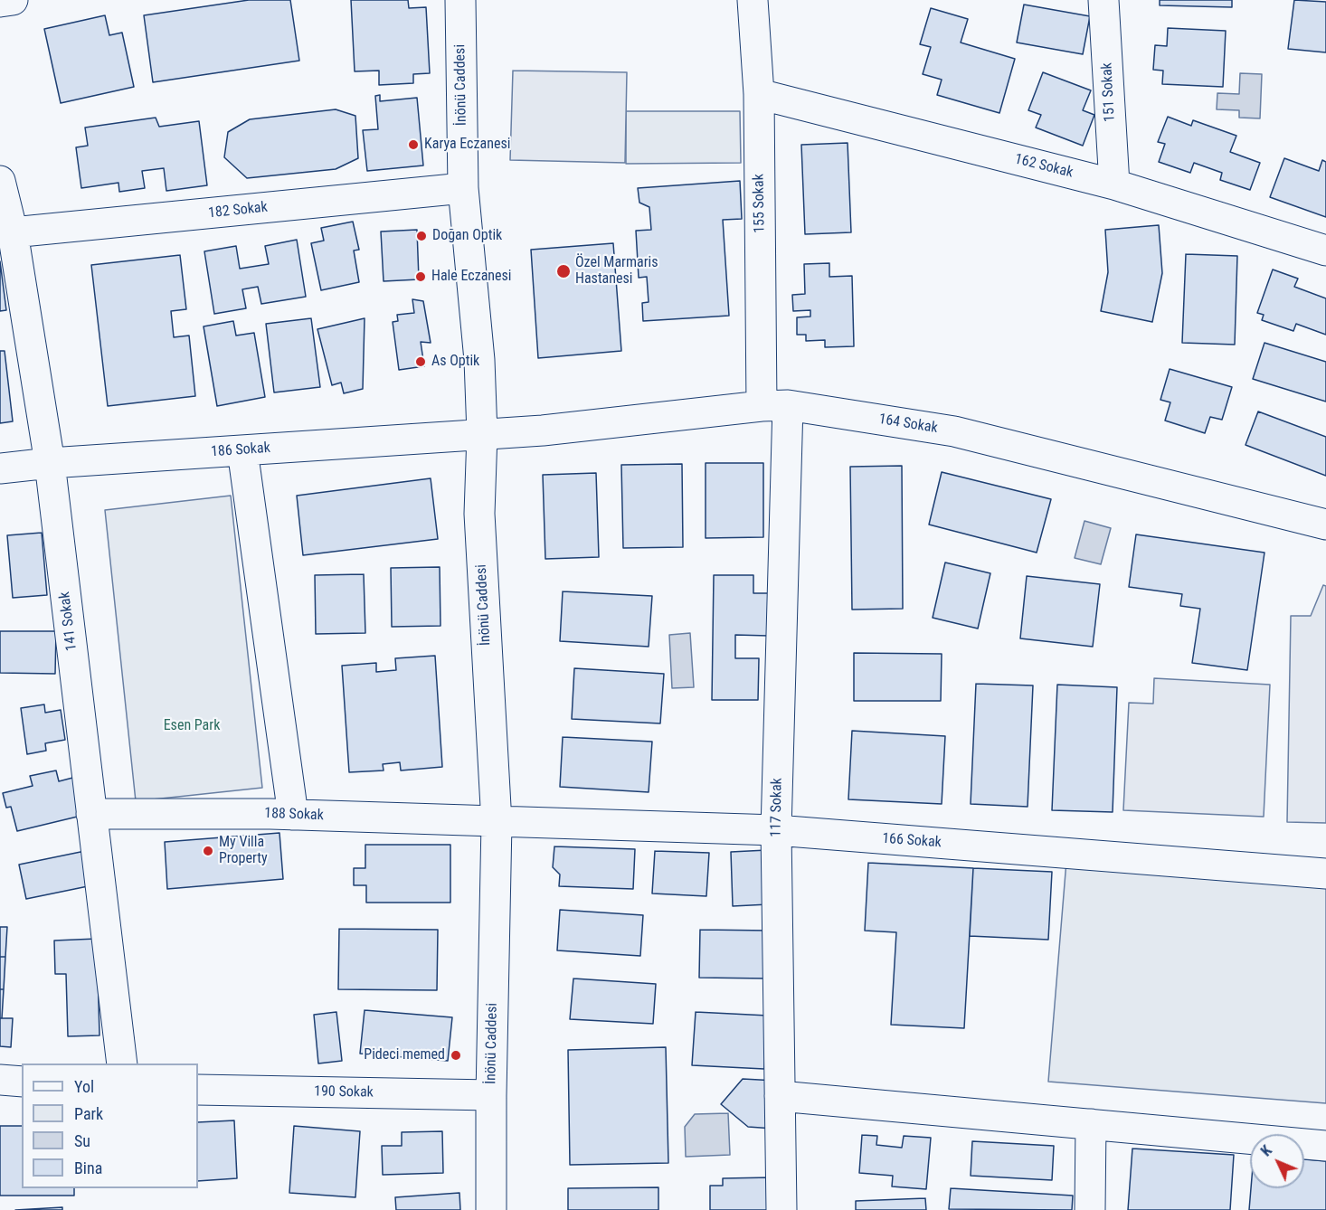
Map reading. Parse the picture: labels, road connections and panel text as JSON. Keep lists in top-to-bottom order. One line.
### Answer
{"streets":{"street":["İnönü Caddesi","151 Sokak","162 Sokak","155 Sokak","182 Sokak","164 Sokak","186 Sokak","141 Sokak","117 Sokak","188 Sokak","166 Sokak","190 Sokak"]},"crossings":[["İnönü Caddesi","182 Sokak"],["İnönü Caddesi","164 Sokak"],["İnönü Caddesi","186 Sokak"],["İnönü Caddesi","188 Sokak"],["İnönü Caddesi","166 Sokak"],["İnönü Caddesi","190 Sokak"],["151 Sokak","162 Sokak"],["162 Sokak","155 Sokak"],["155 Sokak","164 Sokak"],["155 Sokak","117 Sokak"],["182 Sokak","141 Sokak"],["164 Sokak","186 Sokak"],["164 Sokak","117 Sokak"],["186 Sokak","141 Sokak"],["141 Sokak","188 Sokak"],["117 Sokak","166 Sokak"],["188 Sokak","166 Sokak"]],"parks":["Esen Park"],"places":["Karya Eczanesi","Doğan Optik","Özel Marmaris Hastanesi","Hale Eczanesi","As Optik","My Villa Property","Pideci memed"],"legend":["Yol","Park","Su","Bina"],"north":"top left"}
